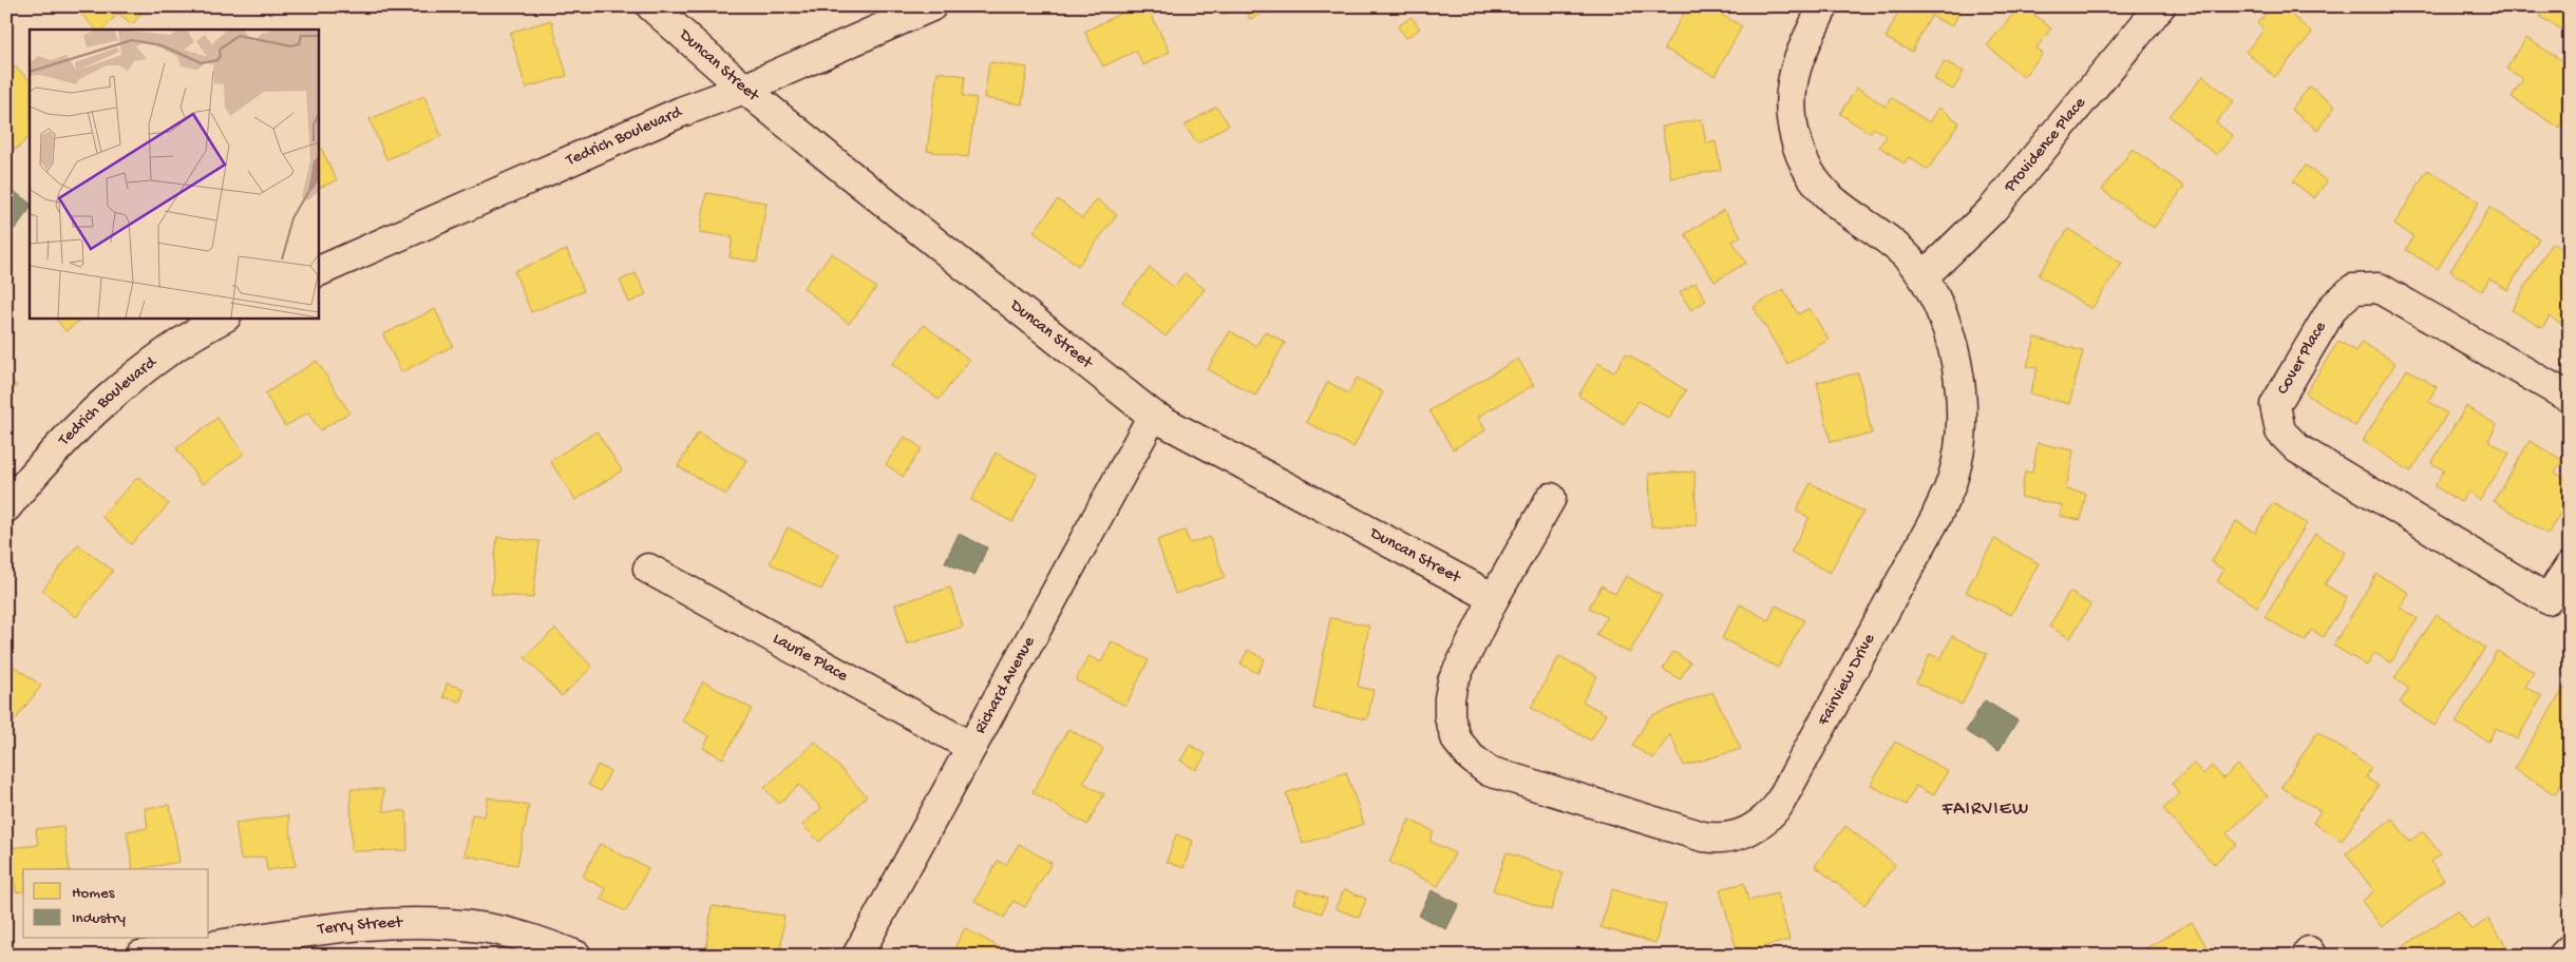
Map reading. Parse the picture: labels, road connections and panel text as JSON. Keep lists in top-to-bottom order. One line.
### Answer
{"streets":{"street":["Duncan Street","Tedrich Boulevard","Providence Place","Cover Place","Laurie Place","Fairview Drive","Richard Avenue","Terry Street"]},"crossings":[["Duncan Street","Tedrich Boulevard"],["Duncan Street","Fairview Drive"],["Duncan Street","Richard Avenue"],["Providence Place","Fairview Drive"],["Laurie Place","Richard Avenue"]],"districts":["FAIRVIEW"],"legend":["Homes","Industry"]}
